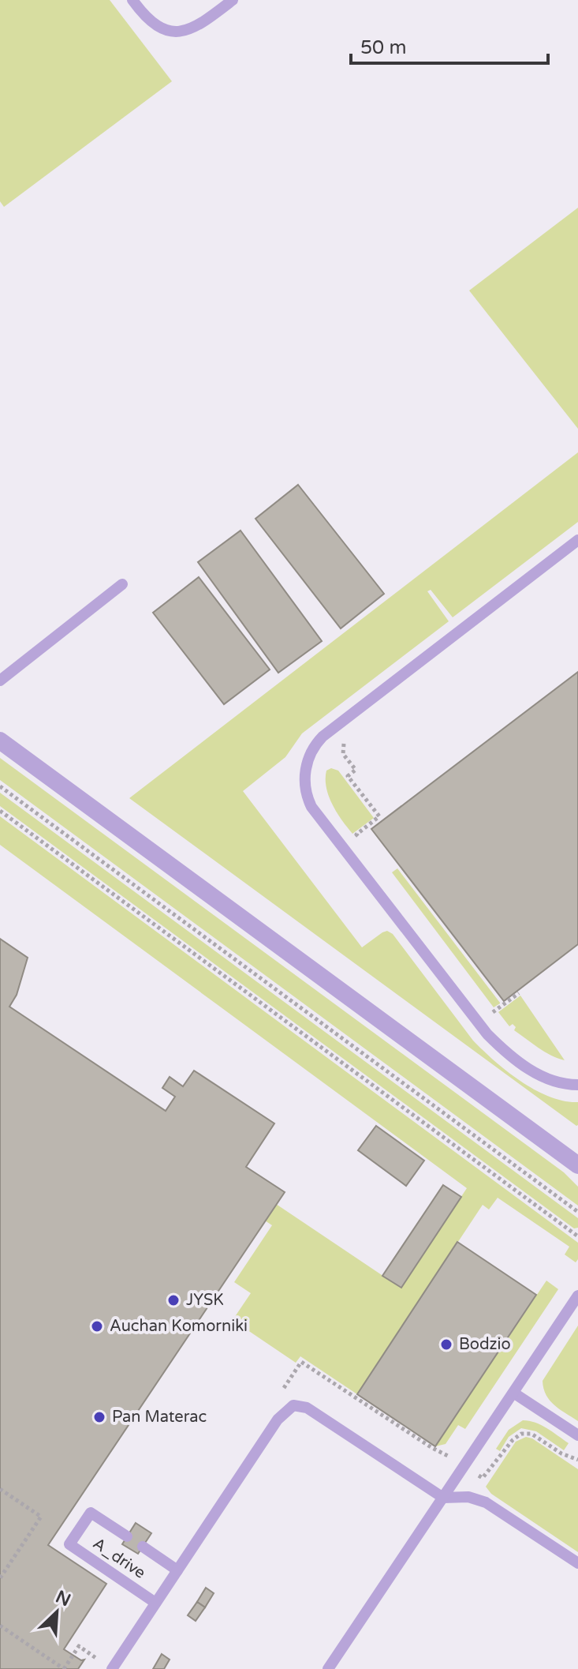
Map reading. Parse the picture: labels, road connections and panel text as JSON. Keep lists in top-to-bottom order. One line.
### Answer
{"streets":{"lane":["A_drive"]},"places":["JYSK","Auchan Komorniki","Bodzio","Pan Materac"],"scale_bar":"50 m","north":"top right"}
